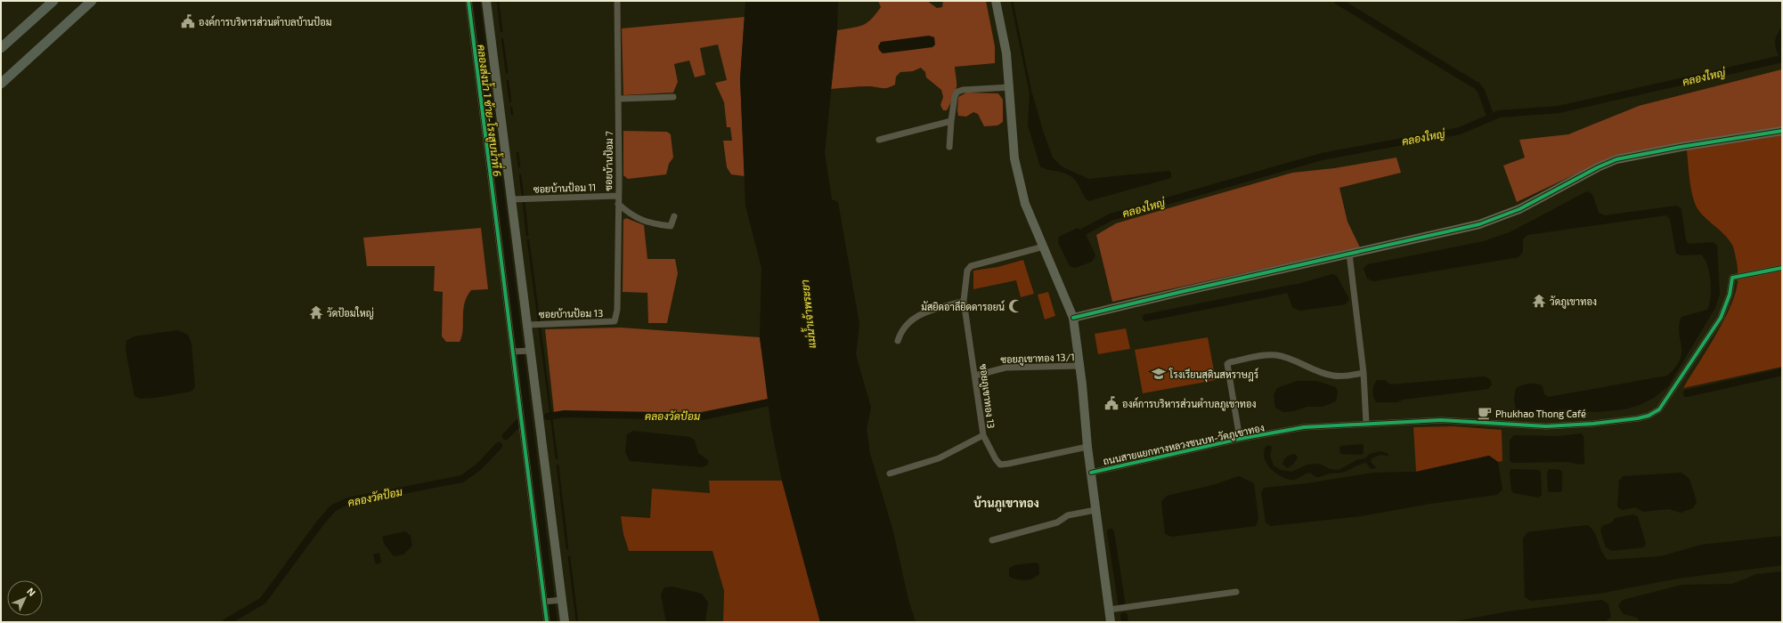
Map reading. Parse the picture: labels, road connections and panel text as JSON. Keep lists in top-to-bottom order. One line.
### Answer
{"streets":{"street":["ซอยบ้านป้อม 7","ซอยบ้านป้อม 11","ซอยบ้านป้อม 13","ซอยภูเขาทอง 13/1","ซอยภูเขาทอง 13","ถนนสายแยกทางหลวงชนบท-วัดภูเขาทอง"]},"crossings":[["ซอยบ้านป้อม 7","ซอยบ้านป้อม 11"],["ซอยบ้านป้อม 7","ซอยบ้านป้อม 13"],["ซอยภูเขาทอง 13/1","ซอยภูเขาทอง 13"]],"districts":["บ้านภูเขาทอง"],"water":["คลองใหญ่","คลองส่งน้ำ 1 ซ้าย-โรงสูบน้ำที่ 6","แม่น้ำเจ้าพระยา","คลองวัดป้อม"],"places":{"public building":["องค์การบริหารส่วนตำบลบ้านป้อม","องค์การบริหารส่วนตำบลภูเขาทอง"],"temple":["วัดภูเขาทอง","วัดป้อมใหญ่"],"mosque":["มัสยิดอาลียิดดารอยน์"],"school or university":["โรงเรียนสุดินสหราษฎร์"],"cafe":["Phukhao Thong Café"]},"north":"top right"}
